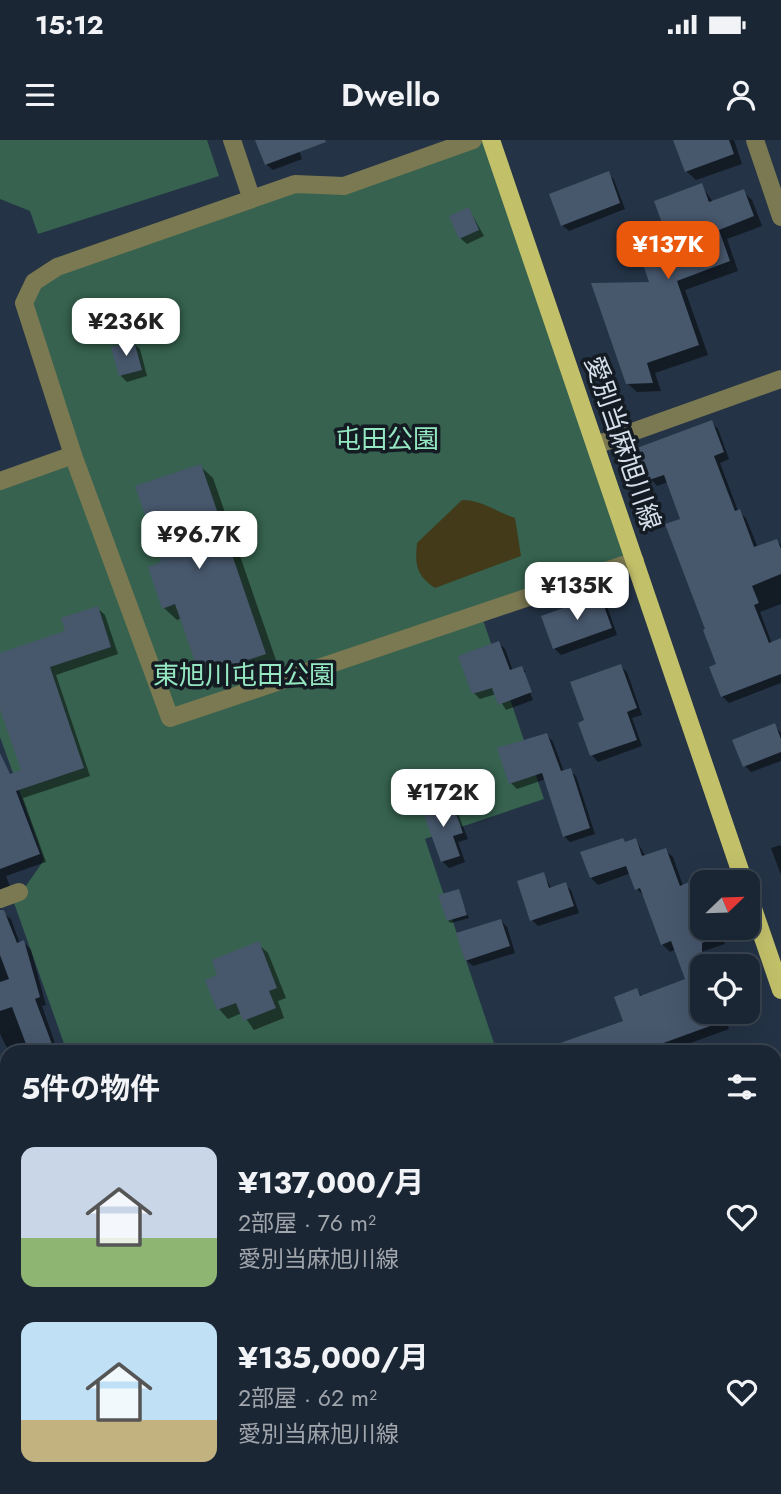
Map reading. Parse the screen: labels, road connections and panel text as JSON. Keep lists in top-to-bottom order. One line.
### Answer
{"streets":{"main road":["愛別当麻旭川線"]},"parks":["屯田公園","東旭川屯田公園"],"north":"top right","page":{"status":"15:12","header":"Dwello","price":["¥137K","¥236K","¥96.7K","¥135K","¥172K"],"heading":"5件の物件","list":[{"name":"¥137,000/月","note":"2部屋 · 76 m² · 愛別当麻旭川線"},{"name":"¥135,000/月","note":"2部屋 · 62 m² · 愛別当麻旭川線"}]}}
